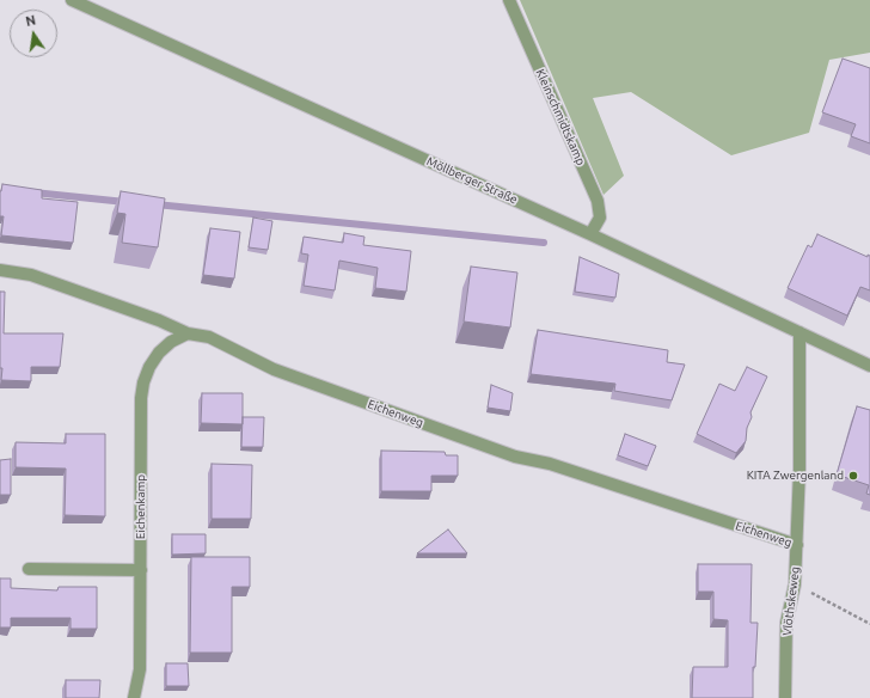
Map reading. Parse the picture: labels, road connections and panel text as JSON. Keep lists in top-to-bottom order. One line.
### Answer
{"streets":{"street":["Kleinschmidtskamp","Möllberger Straße","Eichenweg","Eichenkamp","Vlöthskeweg"]},"crossings":[["Kleinschmidtskamp","Möllberger Straße"],["Möllberger Straße","Vlöthskeweg"],["Eichenweg","Eichenkamp"],["Eichenweg","Vlöthskeweg"]],"places":["KITA Zwergenland"],"north":"top"}
